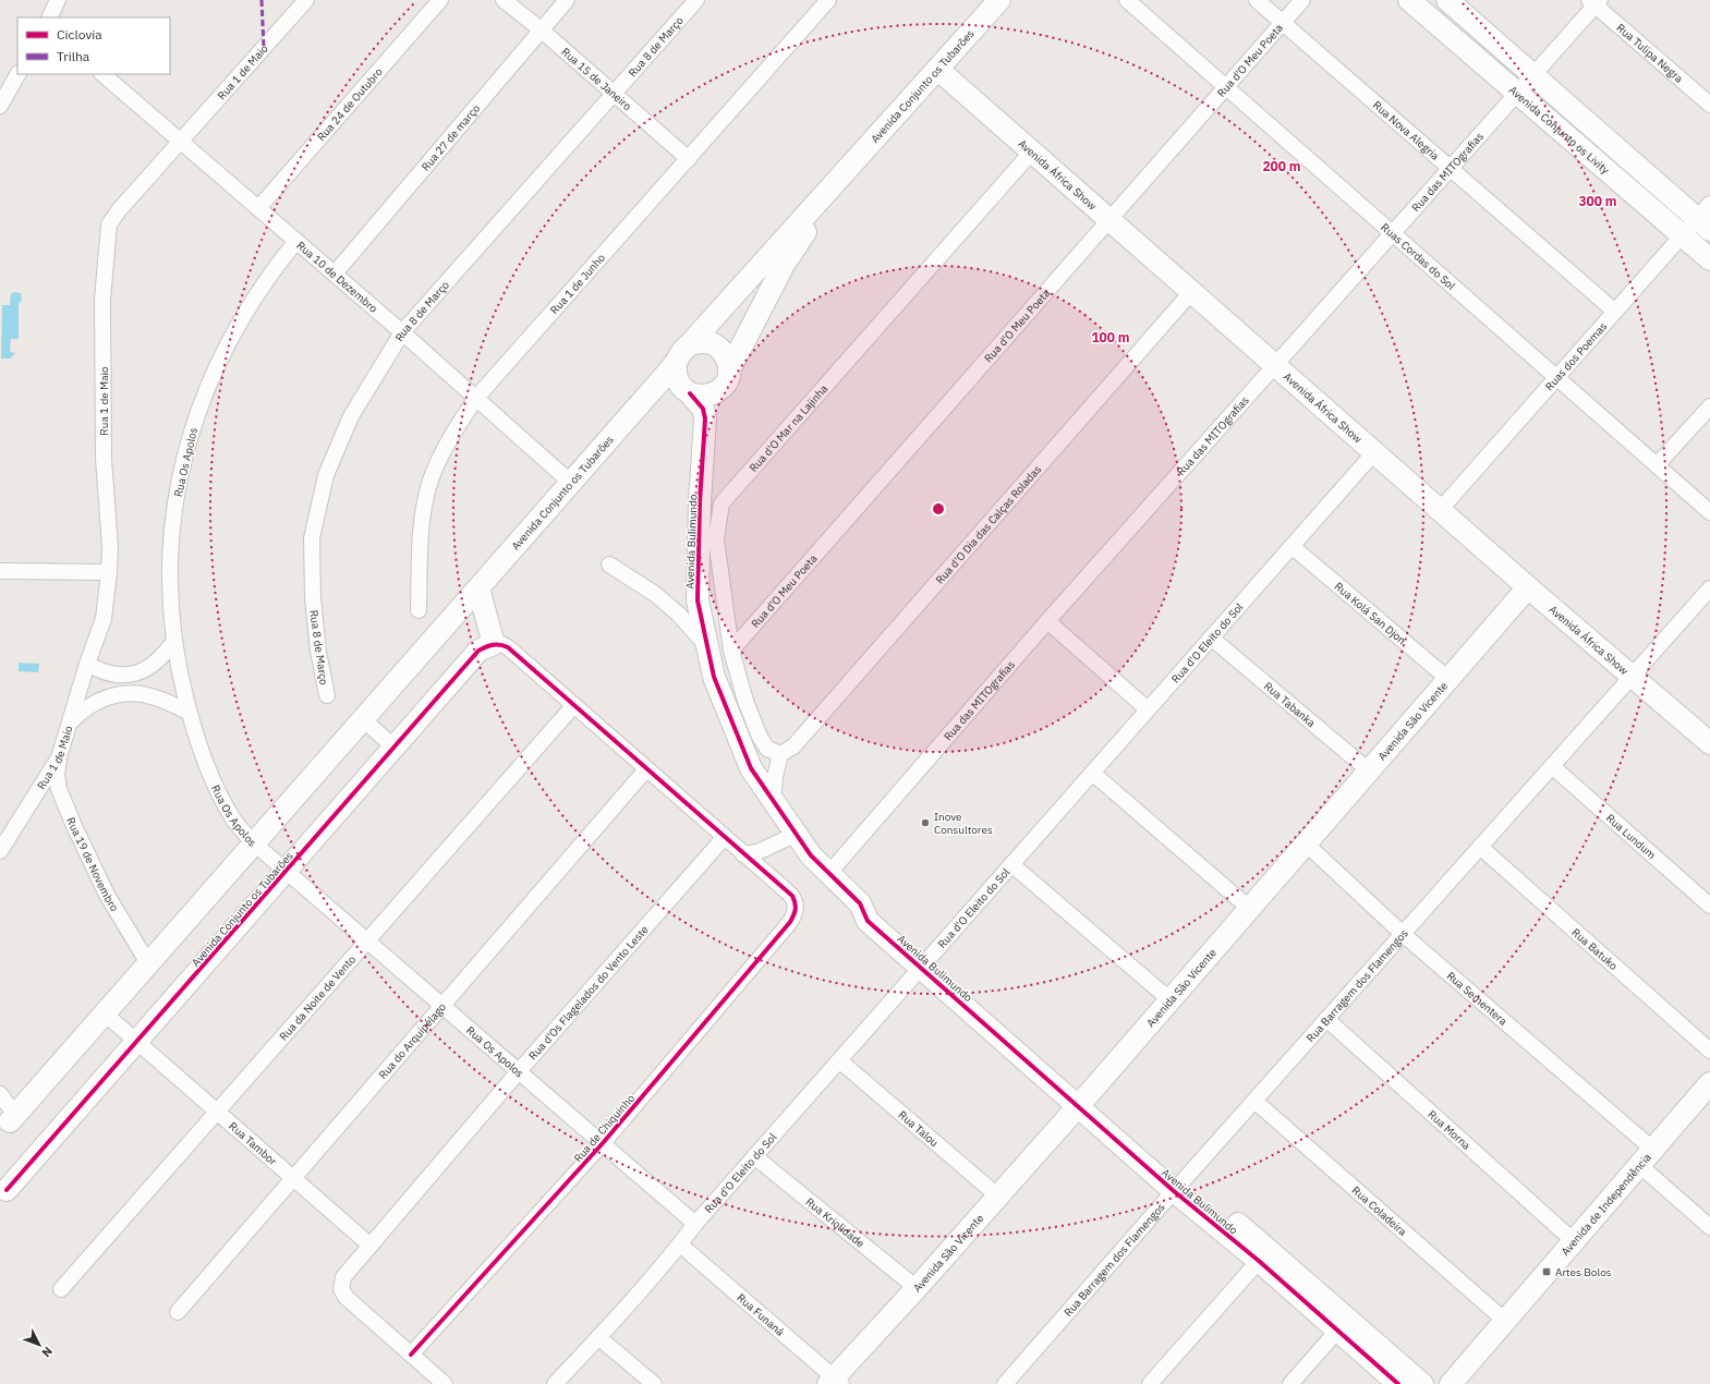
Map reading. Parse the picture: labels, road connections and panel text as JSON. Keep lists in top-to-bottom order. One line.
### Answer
{"streets":{"street":["Rua 8 de Março","Rua Tulipa Negra","Rua d'O Meu Poeta","Rua 1 de Maio","Rua 15 de Janeiro","Avenida Conjunto os Tubarões","Rua 24 de Outubro","Rua Nova Alegria","Avenida Conjunto os Livity","Rua 27 de março","Rua das MITOgrafias","Avenida África Show","Ruas Cordas do Sol","Rua 10 de Dezembro","Rua 1 de Junho","Ruas dos Poemas","Rua d'O Mar na Lajinha","Rua Os Apolos","Rua d'O Dia das Calças Roladas","Avenida Bulimundo","Rua Kolá San Djon","Rua d'O Eleito do Sol","Rua Tabanka","Avenida São Vicente","Rua Lundum","Rua 19 de Novembro","Rua Batuko","Rua Barragem dos Flamengos","Rua d'Os Flagelados do Vento Leste","Rua da Noite de Vento","Rua Sementera","Rua do Arquipélago","Rua de Chiquinho","Rua Talou","Rua Morna","Rua Tambor","Avenida de Independência","Rua Coladeira","Rua Kriolidade","Rua Funaná"]},"crossings":[["Rua 8 de Março","Rua 15 de Janeiro"],["Rua 8 de Março","Rua 10 de Dezembro"],["Rua Tulipa Negra","Rua das MITOgrafias"],["Rua d'O Meu Poeta","Rua Nova Alegria"],["Rua d'O Meu Poeta","Avenida África Show"],["Rua d'O Meu Poeta","Ruas Cordas do Sol"],["Rua d'O Meu Poeta","Rua d'O Mar na Lajinha"],["Rua 1 de Maio","Rua 10 de Dezembro"],["Rua 1 de Maio","Rua 19 de Novembro"],["Rua 15 de Janeiro","Rua 27 de março"],["Rua 15 de Janeiro","Rua 1 de Junho"],["Avenida Conjunto os Tubarões","Avenida África Show"],["Avenida Conjunto os Tubarões","Rua 10 de Dezembro"],["Avenida Conjunto os Tubarões","Rua Os Apolos"],["Avenida Conjunto os Tubarões","Rua 19 de Novembro"],["Avenida Conjunto os Tubarões","Rua Tambor"],["Rua 24 de Outubro","Rua 10 de Dezembro"],["Rua Nova Alegria","Rua das MITOgrafias"],["Rua Nova Alegria","Ruas dos Poemas"],["Avenida Conjunto os Livity","Rua das MITOgrafias"],["Avenida Conjunto os Livity","Ruas dos Poemas"],["Rua 27 de março","Rua 10 de Dezembro"],["Rua das MITOgrafias","Avenida África Show"],["Rua das MITOgrafias","Ruas Cordas do Sol"],["Rua das MITOgrafias","Avenida Bulimundo"],["Avenida África Show","Ruas dos Poemas"],["Avenida África Show","Rua d'O Mar na Lajinha"],["Avenida África Show","Rua d'O Dia das Calças Roladas"],["Avenida África Show","Rua d'O Eleito do Sol"],["Avenida África Show","Avenida São Vicente"],["Avenida África Show","Rua Barragem dos Flamengos"],["Ruas Cordas do Sol","Ruas dos Poemas"],["Rua 10 de Dezembro","Rua 1 de Junho"],["Rua 10 de Dezembro","Rua Os Apolos"],["Rua d'O Mar na Lajinha","Rua d'O Dia das Calças Roladas"],["Rua Os Apolos","Rua d'O Eleito do Sol"],["Rua Os Apolos","Rua d'Os Flagelados do Vento Leste"],["Rua Os Apolos","Rua da Noite de Vento"],["Rua Os Apolos","Rua do Arquipélago"],["Rua Os Apolos","Rua de Chiquinho"],["Avenida Bulimundo","Rua d'O Eleito do Sol"],["Avenida Bulimundo","Avenida São Vicente"],["Avenida Bulimundo","Rua Barragem dos Flamengos"],["Rua Kolá San Djon","Rua d'O Eleito do Sol"],["Rua Kolá San Djon","Avenida São Vicente"],["Rua d'O Eleito do Sol","Rua Tabanka"],["Rua d'O Eleito do Sol","Rua Talou"],["Rua d'O Eleito do Sol","Rua Kriolidade"],["Rua d'O Eleito do Sol","Rua Funaná"],["Rua Tabanka","Avenida São Vicente"],["Avenida São Vicente","Rua Sementera"],["Avenida São Vicente","Rua Talou"],["Avenida São Vicente","Rua Kriolidade"],["Avenida São Vicente","Rua Funaná"],["Rua Lundum","Rua Barragem dos Flamengos"],["Rua Batuko","Rua Barragem dos Flamengos"],["Rua Barragem dos Flamengos","Rua Sementera"],["Rua Barragem dos Flamengos","Rua Morna"],["Rua Barragem dos Flamengos","Rua Coladeira"],["Rua d'Os Flagelados do Vento Leste","Rua de Chiquinho"],["Rua d'Os Flagelados do Vento Leste","Rua Tambor"],["Rua da Noite de Vento","Rua Tambor"],["Rua Sementera","Avenida de Independência"],["Rua do Arquipélago","Rua Tambor"],["Rua Morna","Avenida de Independência"],["Avenida de Independência","Rua Coladeira"]],"places":{"other":["Inove Consultores"],"transit":["Artes Bolos"]},"legend":["Ciclovia","Trilha"],"north":"bottom right","rings":["200 m","300 m","100 m"]}
